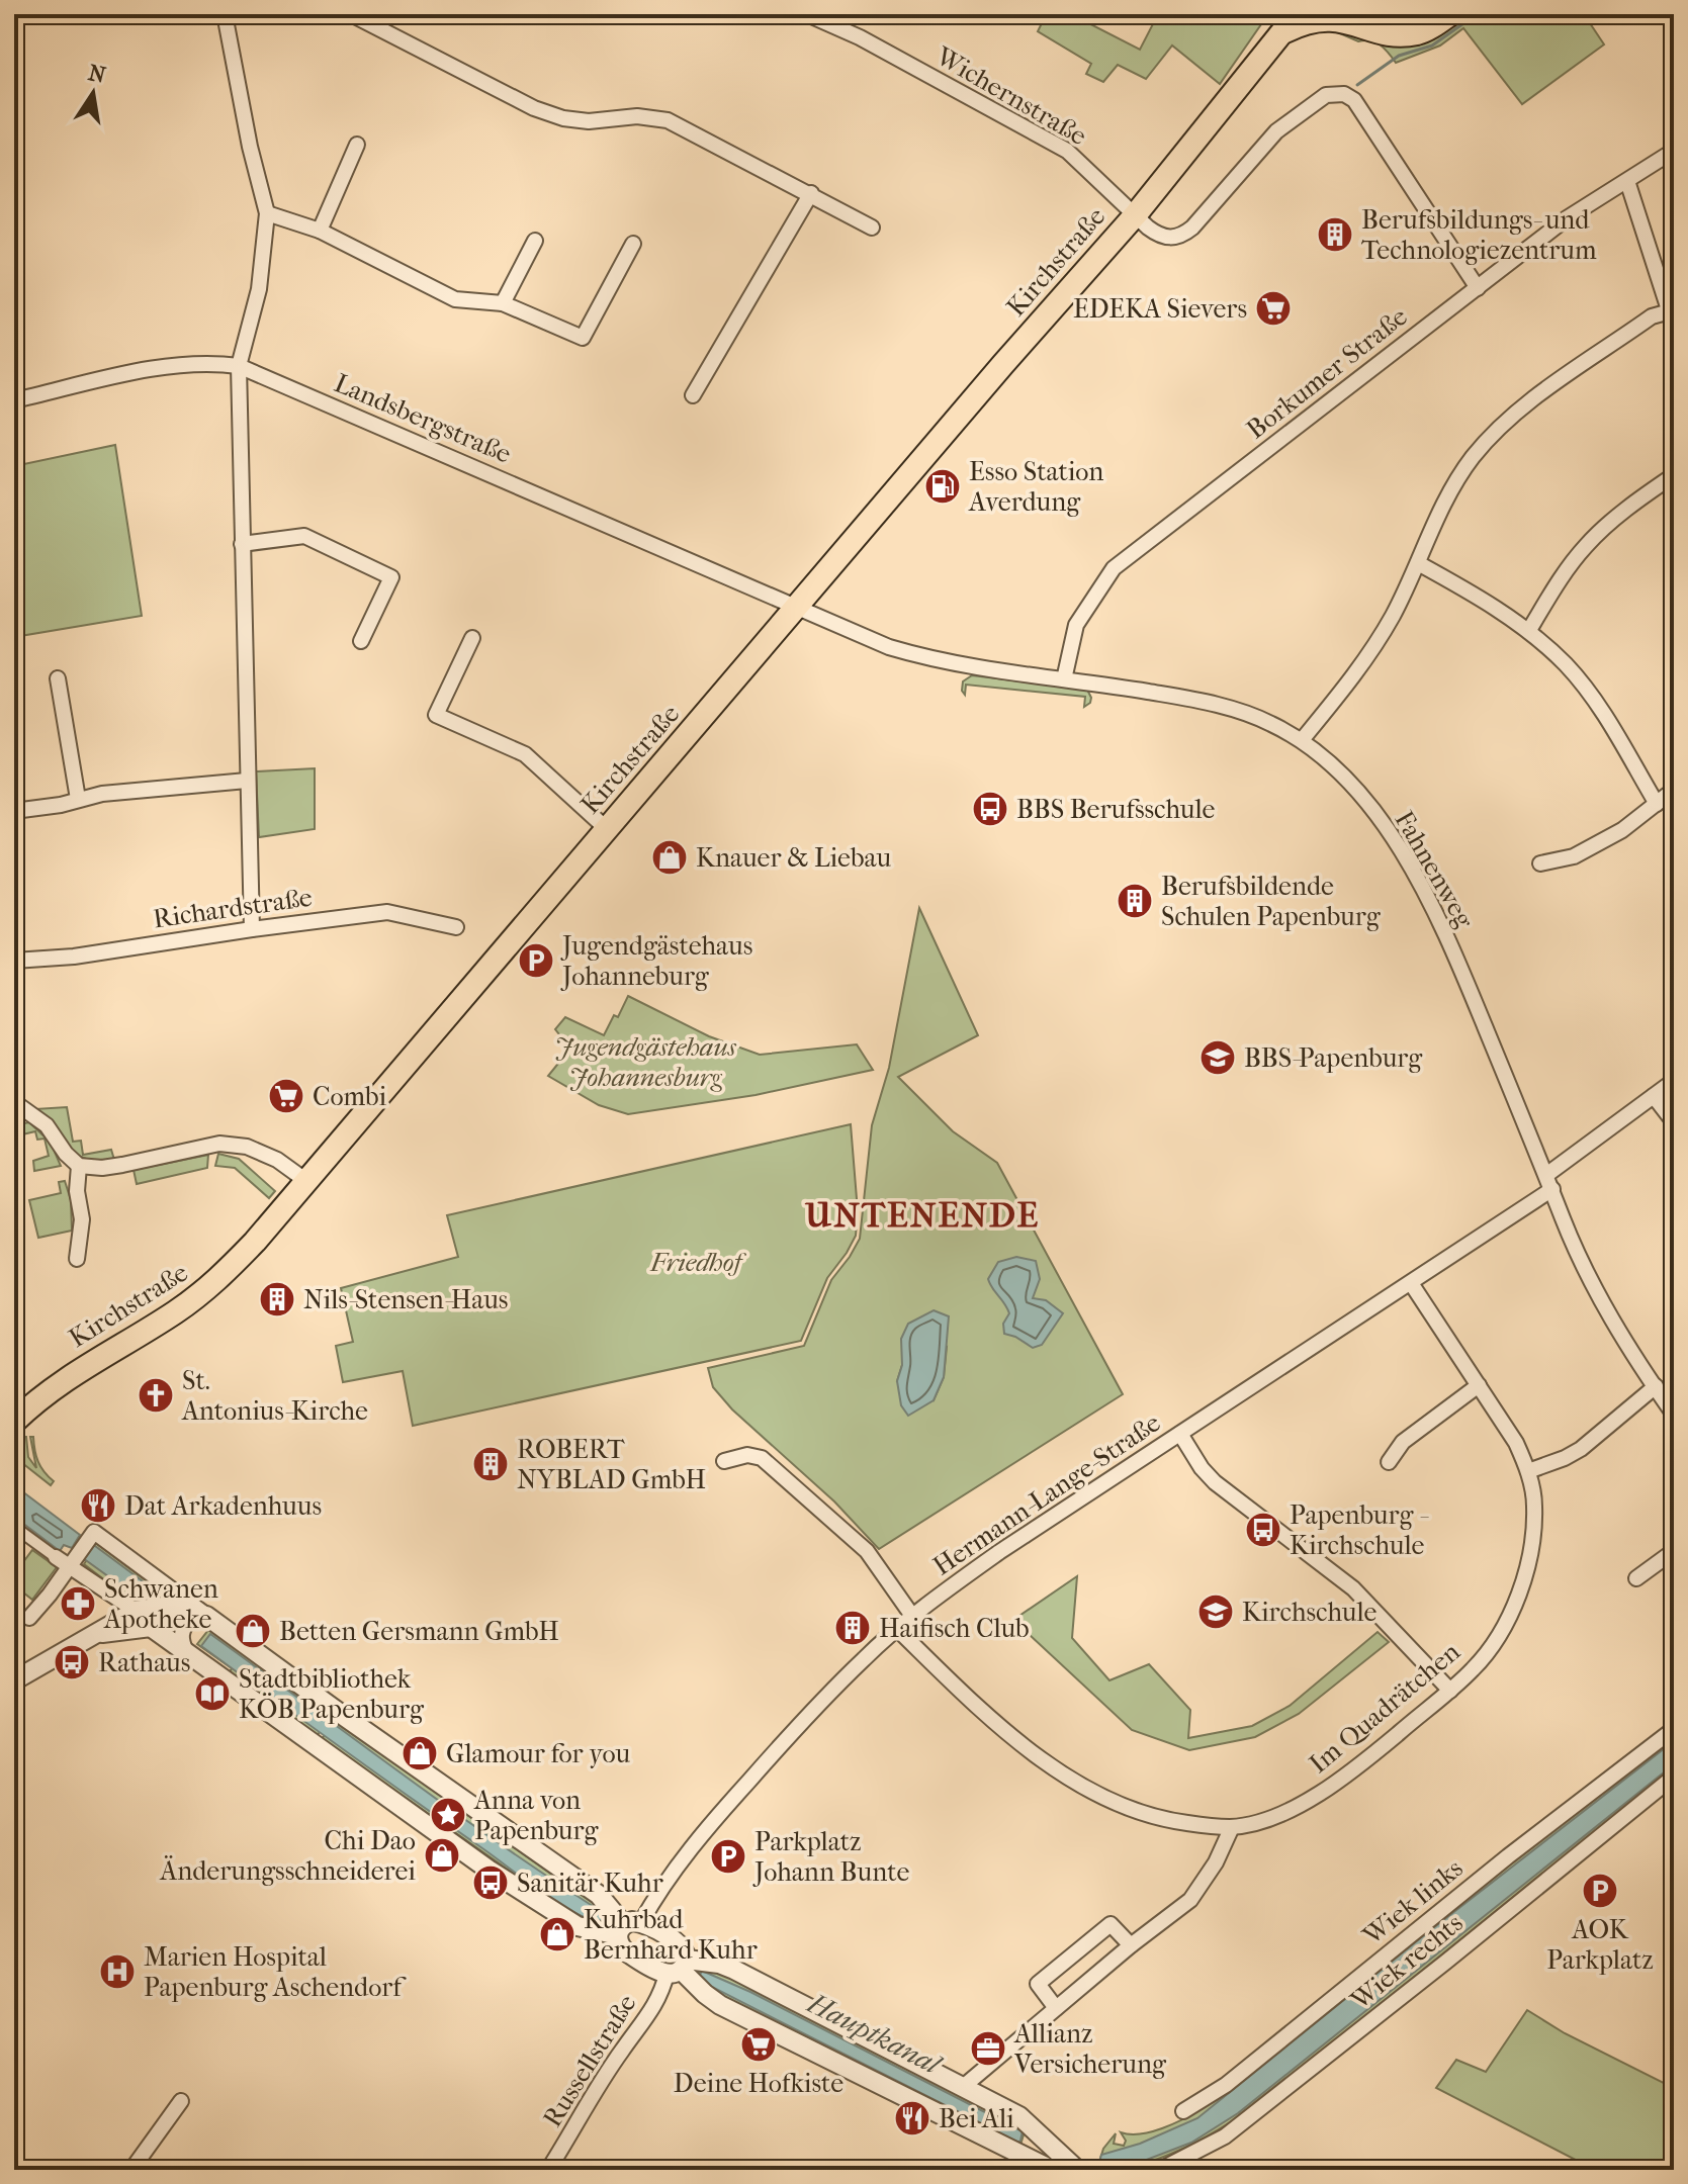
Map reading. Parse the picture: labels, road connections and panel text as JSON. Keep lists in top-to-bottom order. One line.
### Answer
{"streets":{"main road":["Kirchstraße"],"street":["Wichernstraße","Borkumer Straße","Landsbergstraße","Fahnenweg","Richardstraße","Hermann-Lange-Straße","Im Quadrätchen","Wiek links","Wiek rechts","Russellstraße"]},"crossings":[["Wichernstraße","Kirchstraße"],["Wichernstraße","Borkumer Straße"],["Kirchstraße","Landsbergstraße"],["Kirchstraße","Fahnenweg"],["Borkumer Straße","Fahnenweg"],["Landsbergstraße","Fahnenweg"],["Fahnenweg","Hermann-Lange-Straße"],["Hermann-Lange-Straße","Im Quadrätchen"]],"districts":["UNTENENDE"],"water":["Hauptkanal"],"parks":["Jugendgästehaus Johannesburg","Friedhof"],"places":{"building":["Berufsbildungs- und Technologiezentrum","Berufsbildende Schulen Papenburg","Nils-Stensen-Haus","ROBERT NYBLAD GmbH","Haifisch Club"],"supermarket":["EDEKA Sievers","Combi","Deine Hofkiste"],"fuel station":["Esso Station Averdung"],"bus stop":["BBS Berufsschule","Papenburg - Kirchschule","Rathaus","Sanitär Kuhr"],"shop":["Knauer & Liebau","Betten Gersmann GmbH","Glamour for you","Chi Dao Änderungsschneiderei","Kuhrbad Bernhard Kuhr"],"parking":["Jugendgästehaus Johanneburg","Parkplatz Johann Bunte","AOK Parkplatz"],"school or university":["BBS-Papenburg","Kirchschule"],"church":["St. Antonius-Kirche"],"restaurant":["Dat Arkadenhuus","Bei Ali"],"pharmacy":["Schwanen Apotheke"],"library":["Stadtbibliothek KÖB Papenburg"],"place":["Anna von Papenburg"],"hospital":["Marien Hospital Papenburg Aschendorf"],"office":["Allianz Versicherung"]},"north":"top"}
